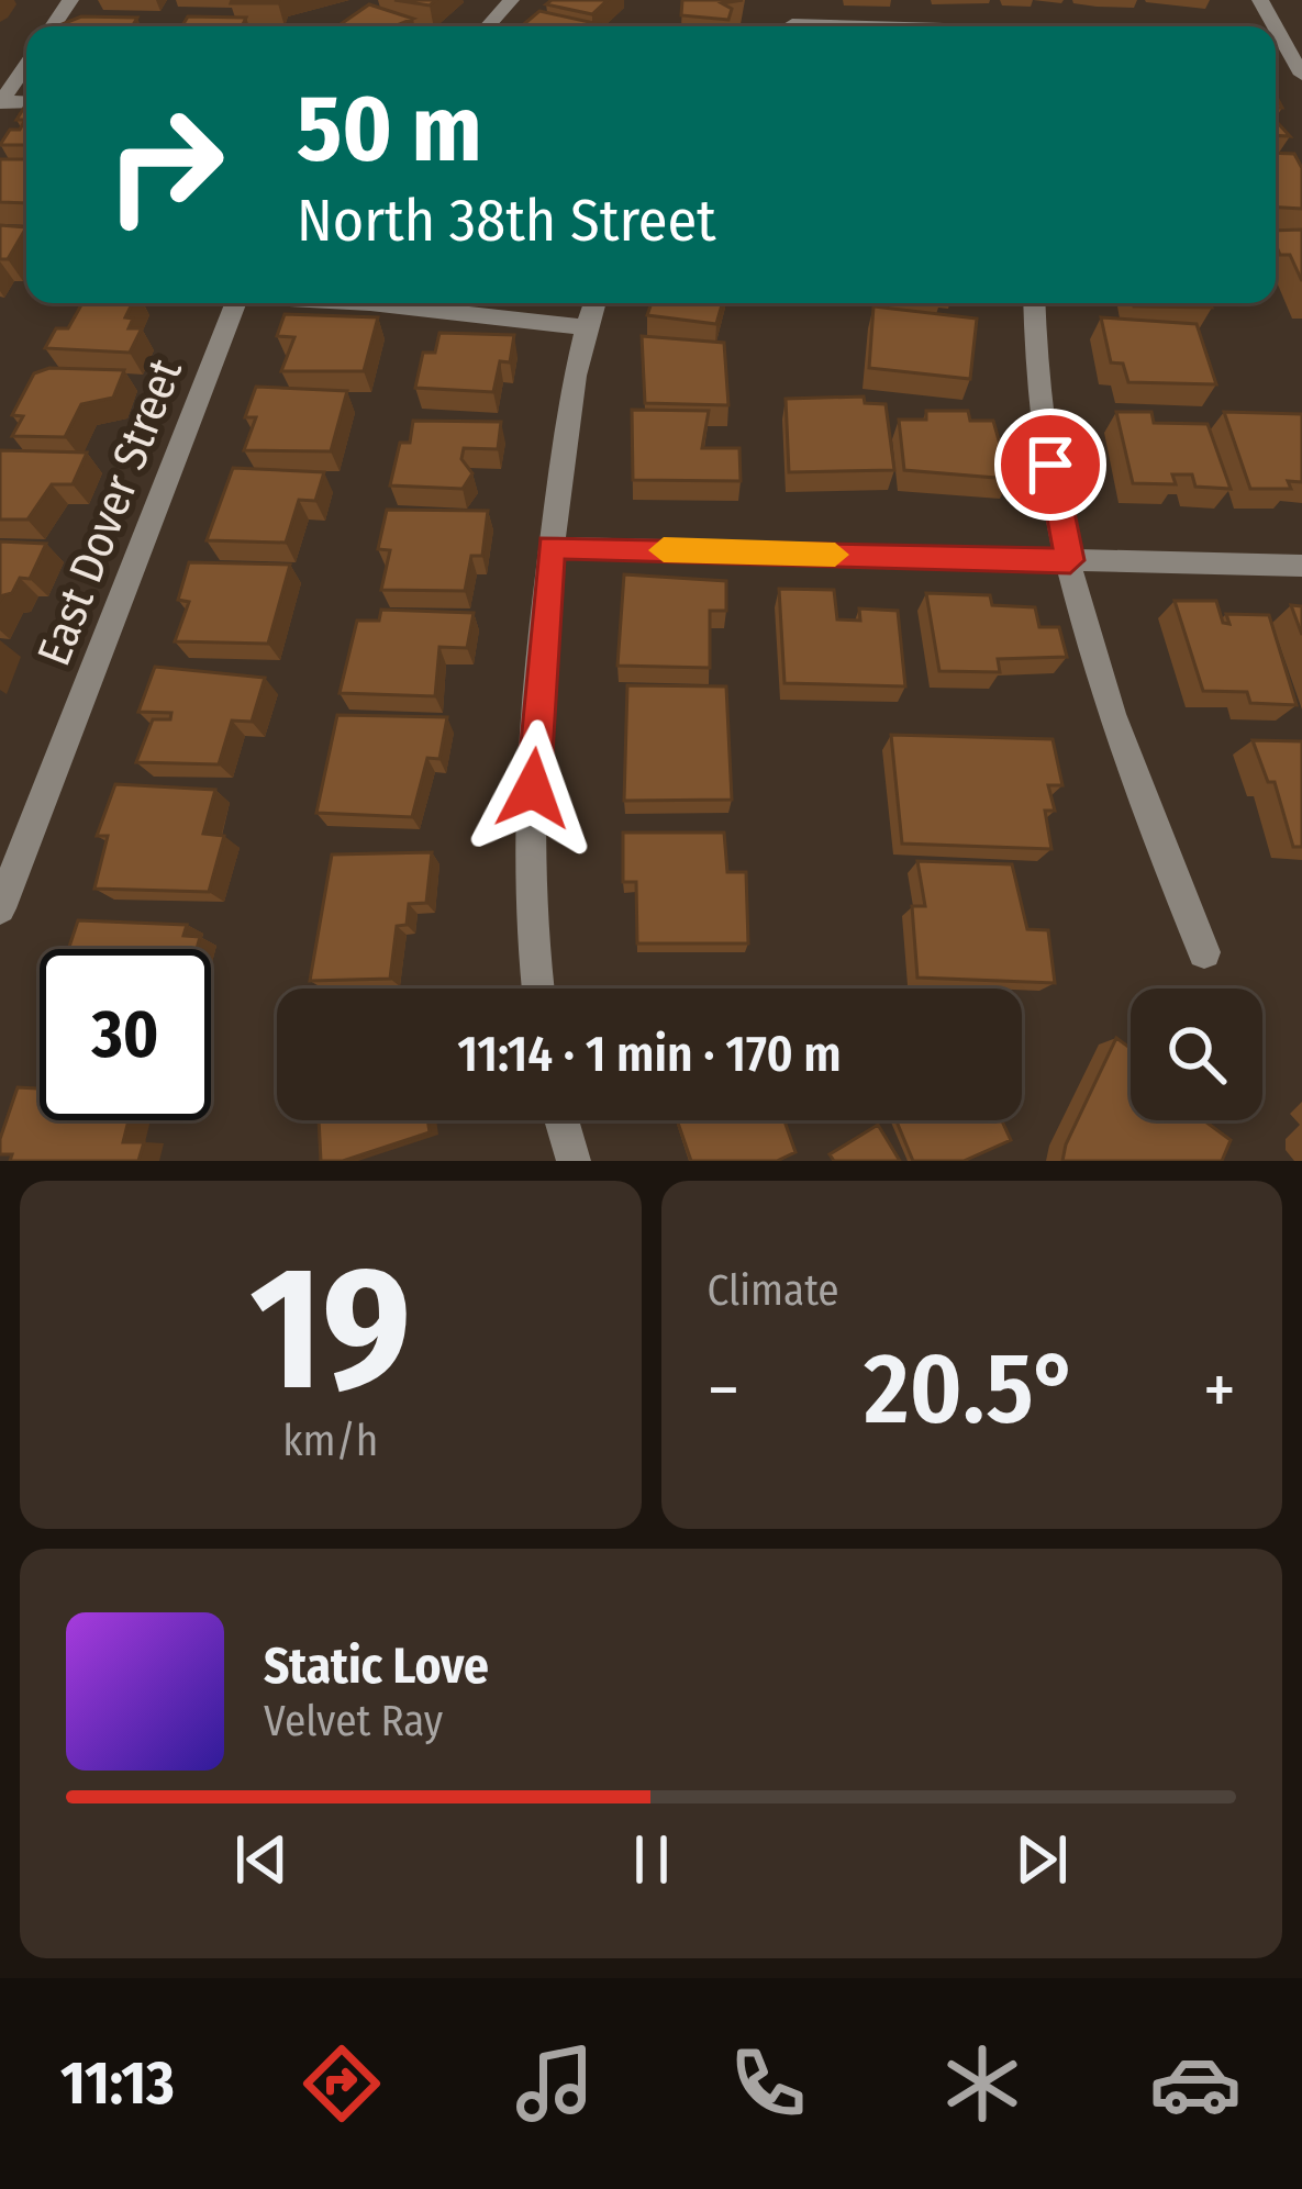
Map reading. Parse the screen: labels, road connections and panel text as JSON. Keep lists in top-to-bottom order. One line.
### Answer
{"streets":{"street":["East Dover Street"]},"page":{"turn":["50 m","North 38th Street"],"limit":"30","trip":"11:14 · 1 min · 170 m","tile":[["19","km/h"],"Climate"],"heat":["−","20.5°","+"],"song":["Static Love","Velvet Ray"],"tabs":"11:13"}}
